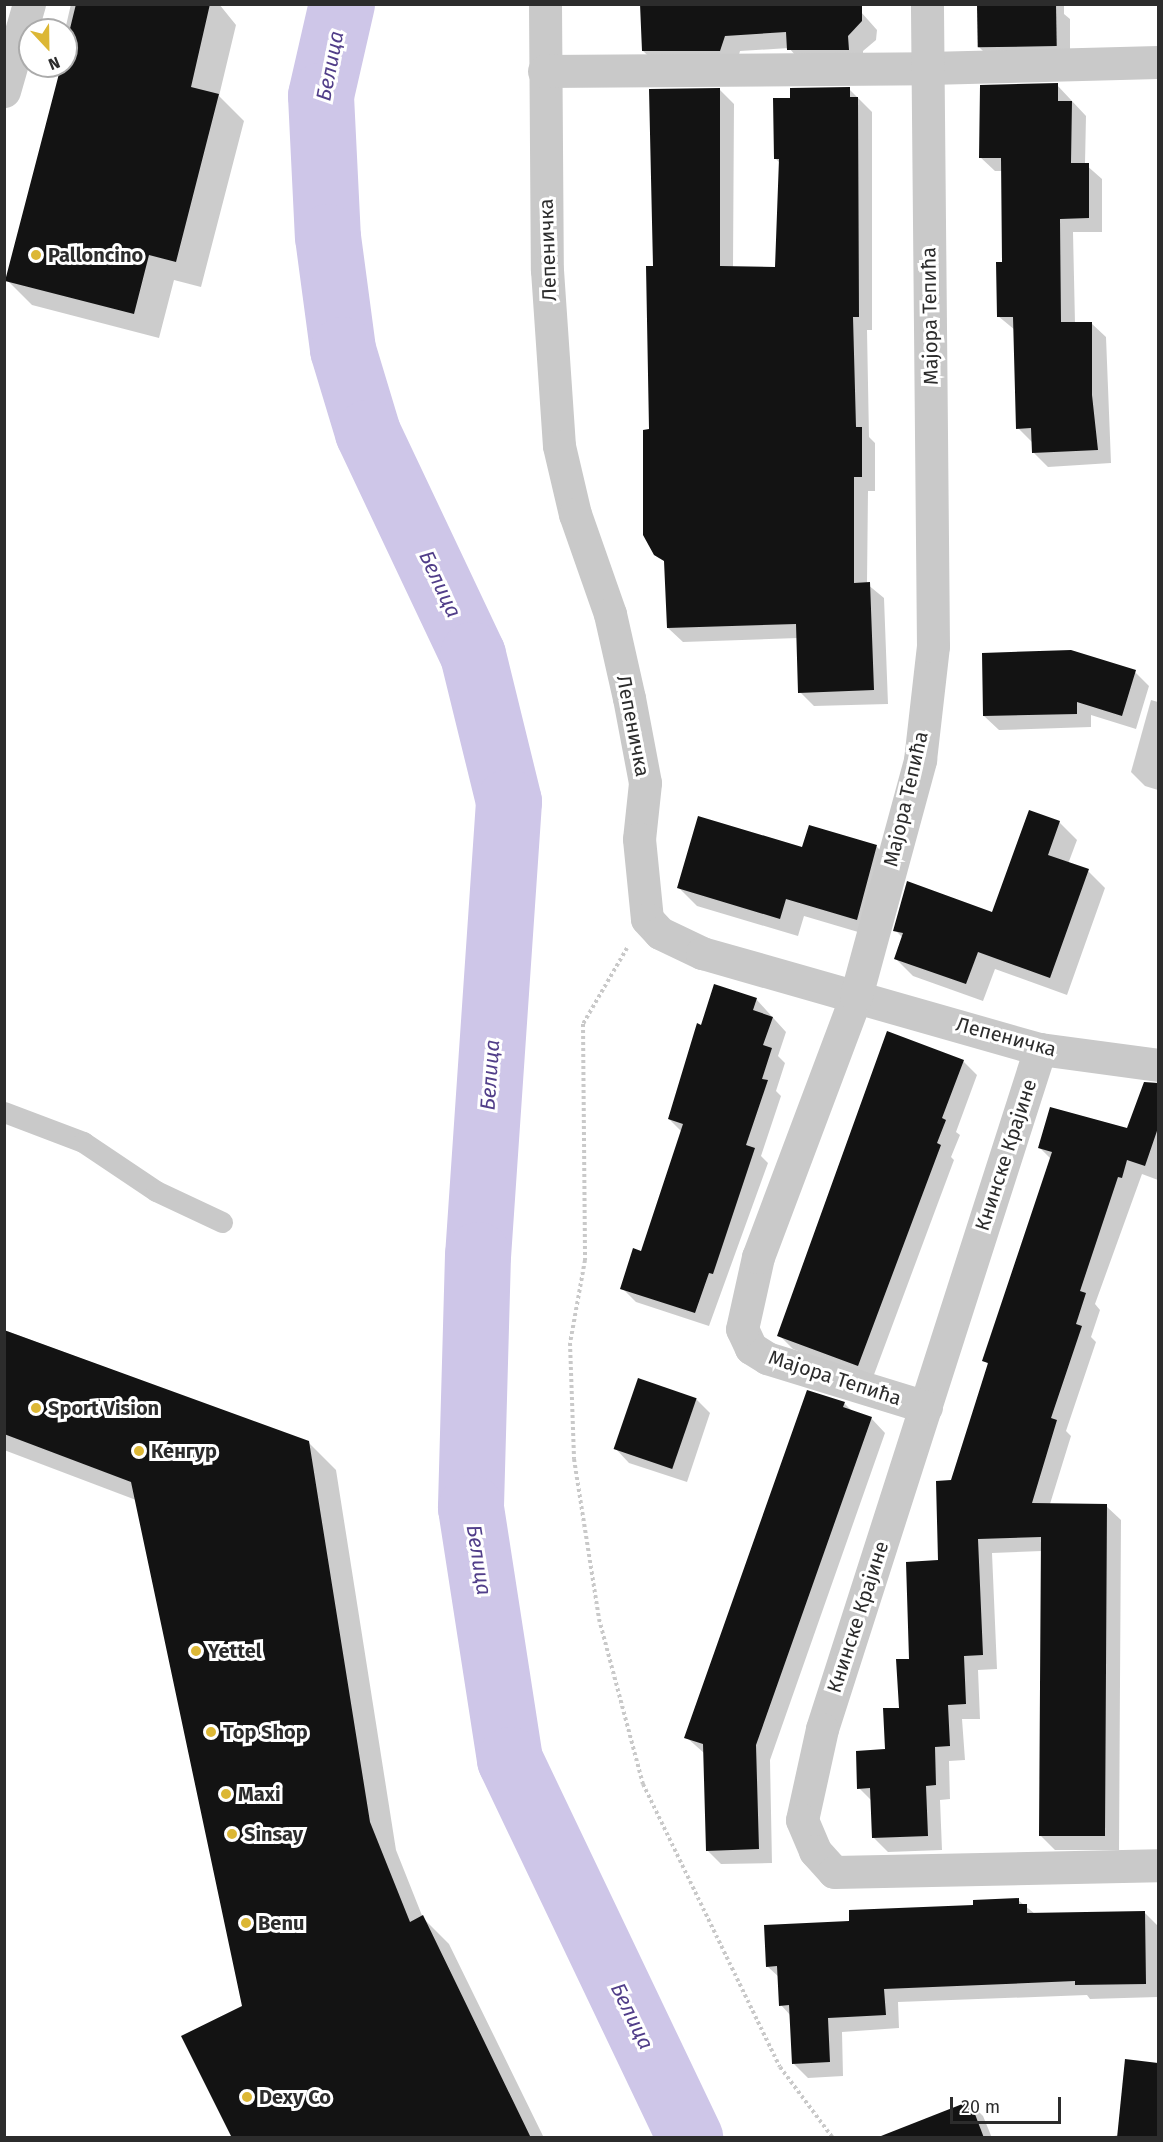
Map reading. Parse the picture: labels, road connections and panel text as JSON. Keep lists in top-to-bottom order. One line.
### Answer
{"streets":{"street":["Лепеничка","Мајора Тепића","Книнске Крајине"]},"crossings":[["Лепеничка","Мајора Тепића"],["Лепеничка","Книнске Крајине"],["Мајора Тепића","Книнске Крајине"]],"water":["Белица"],"places":["Palloncino","Sport Vision","Кенгур","Yettel","Top Shop","Maxi","Sinsay","Benu","Dexy Co"],"scale_bar":"20 m","north":"bottom"}
